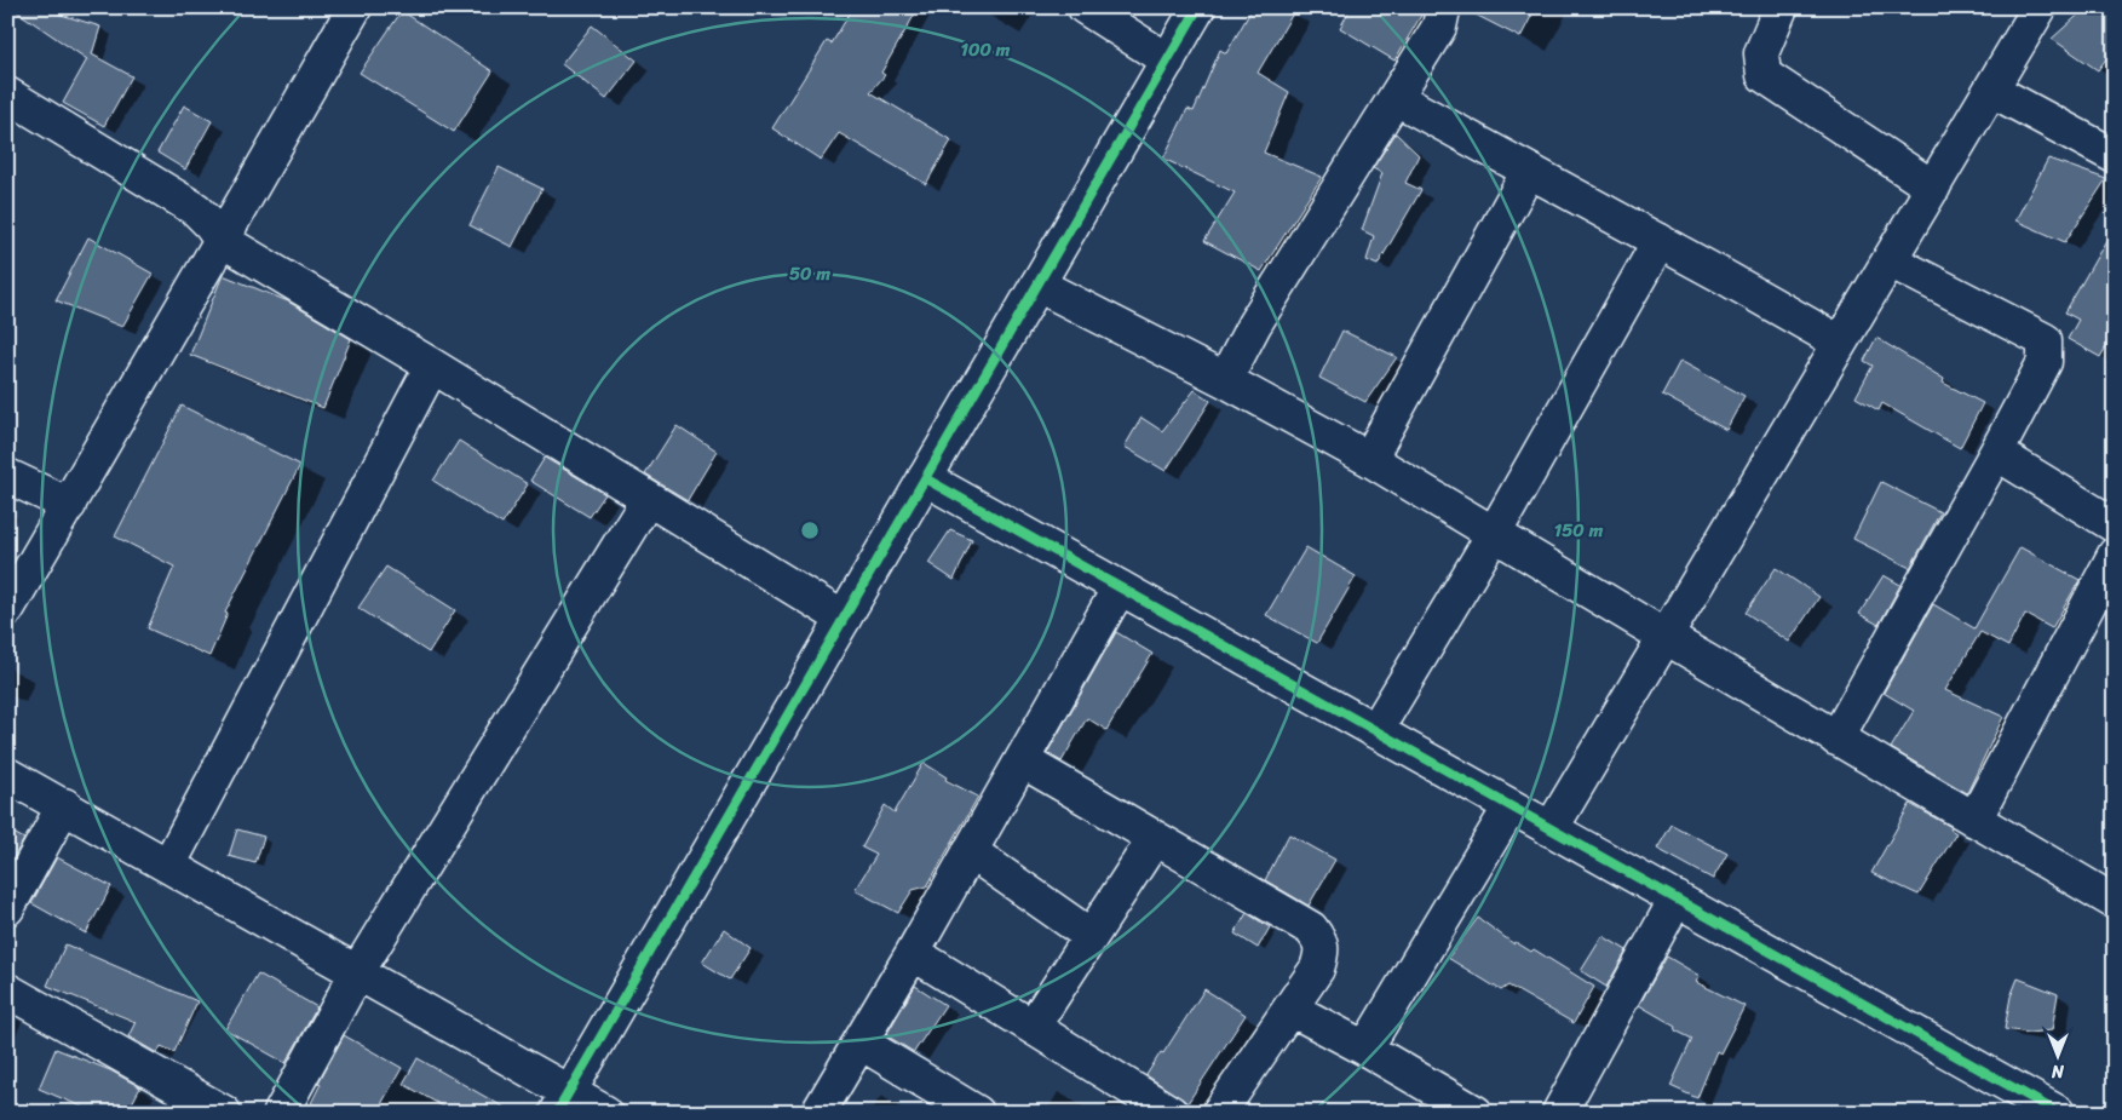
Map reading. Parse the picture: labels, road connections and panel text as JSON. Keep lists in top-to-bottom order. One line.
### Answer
{"north":"bottom","rings":["100 m","50 m","150 m"]}
